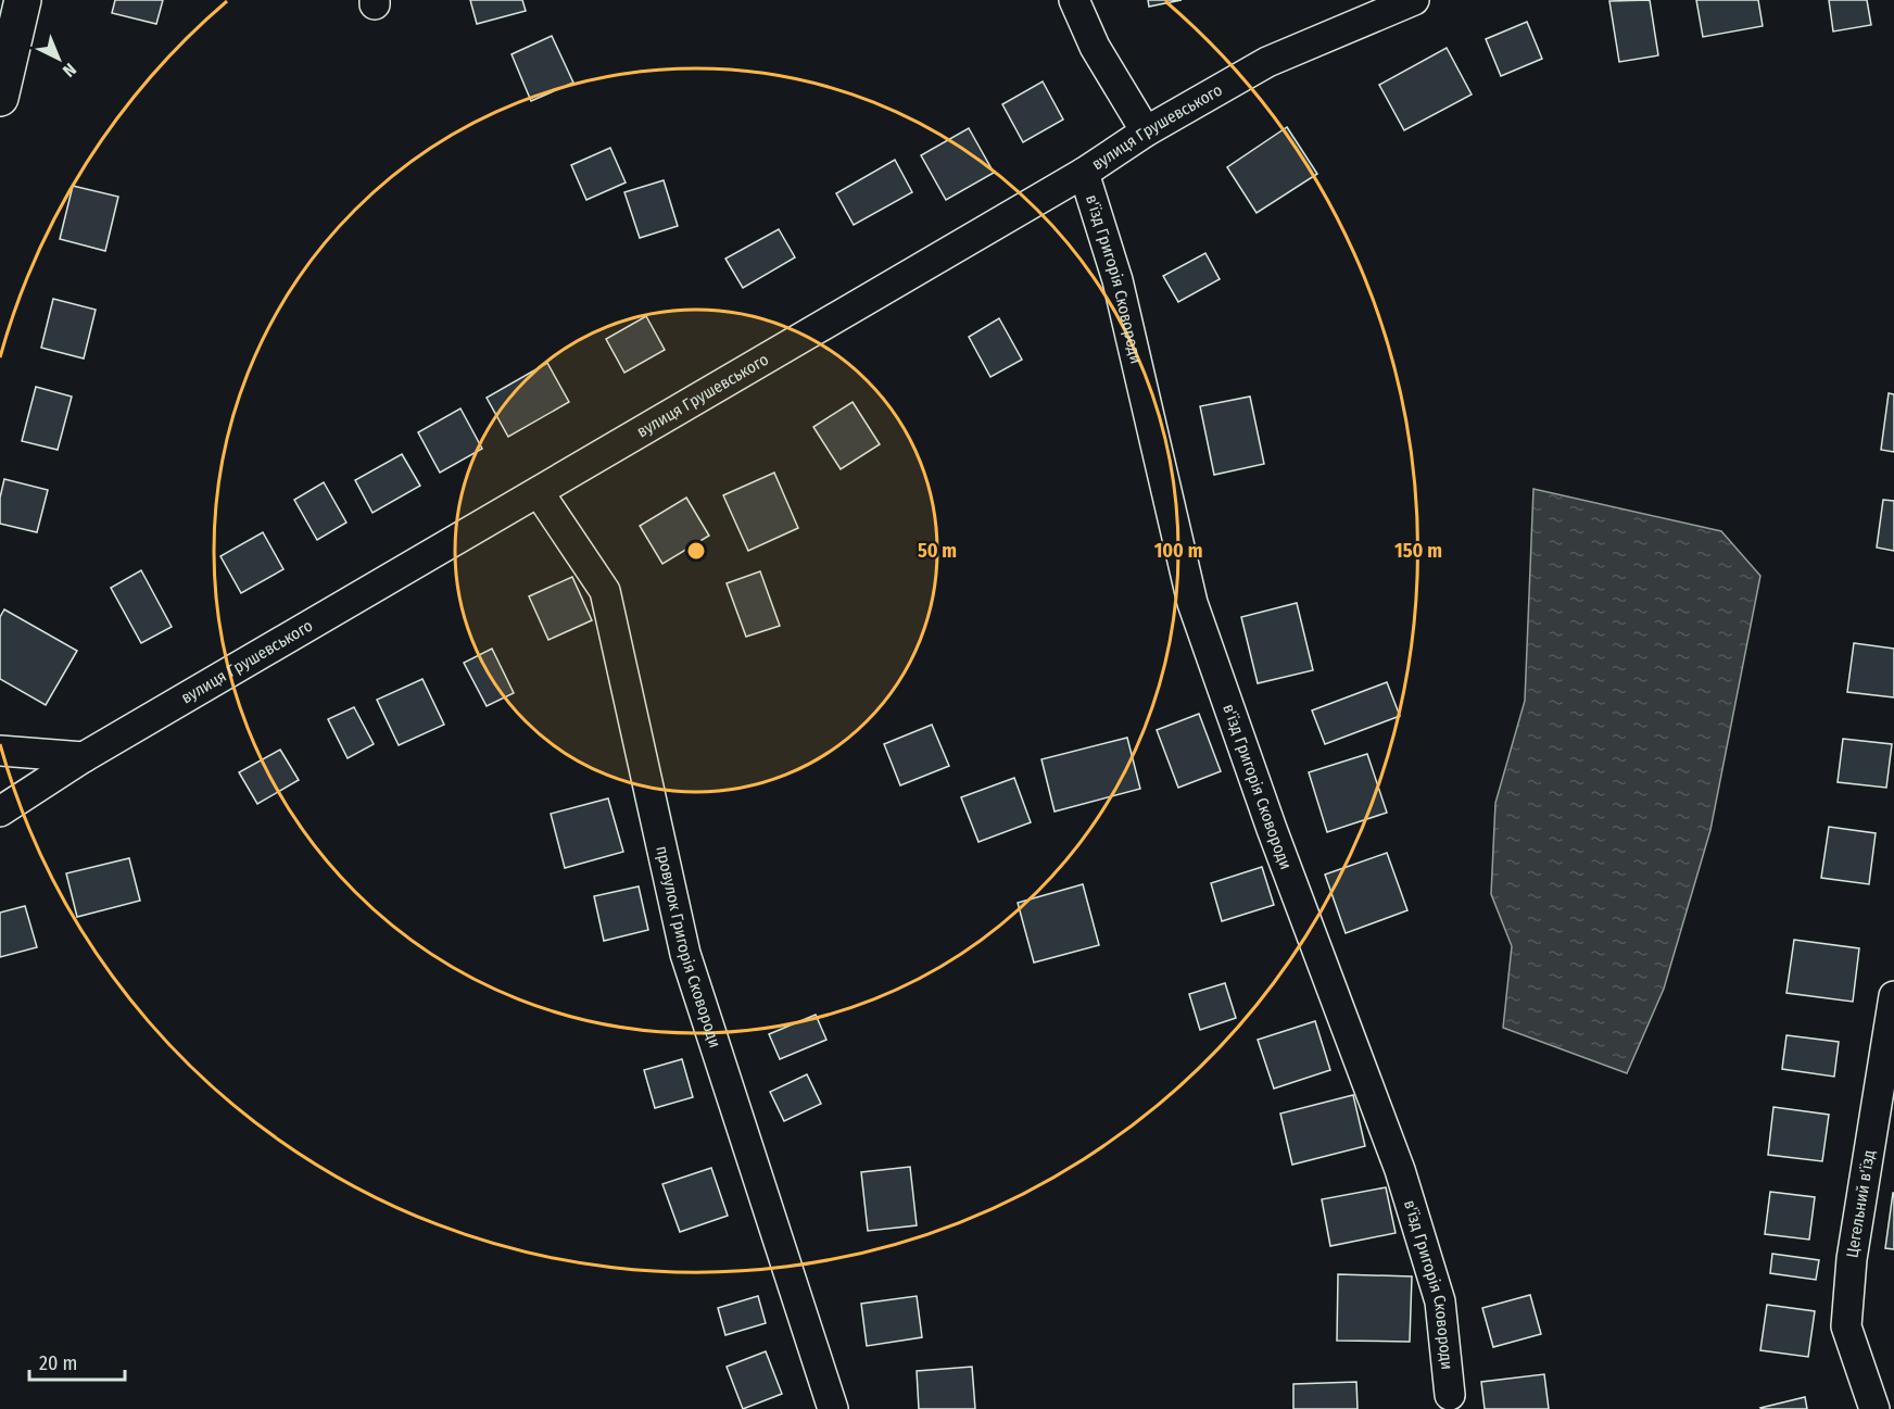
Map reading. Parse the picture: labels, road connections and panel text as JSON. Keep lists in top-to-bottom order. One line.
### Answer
{"streets":{"street":["вулиця Грушевського","в'їзд Григорія Сковороди","провулок Григорія Сковороди","Цегельний в'їзд"]},"crossings":[["вулиця Грушевського","в'їзд Григорія Сковороди"],["вулиця Грушевського","провулок Григорія Сковороди"]],"scale_bar":"20 m","north":"bottom right","rings":["50 m","100 m","150 m"]}
